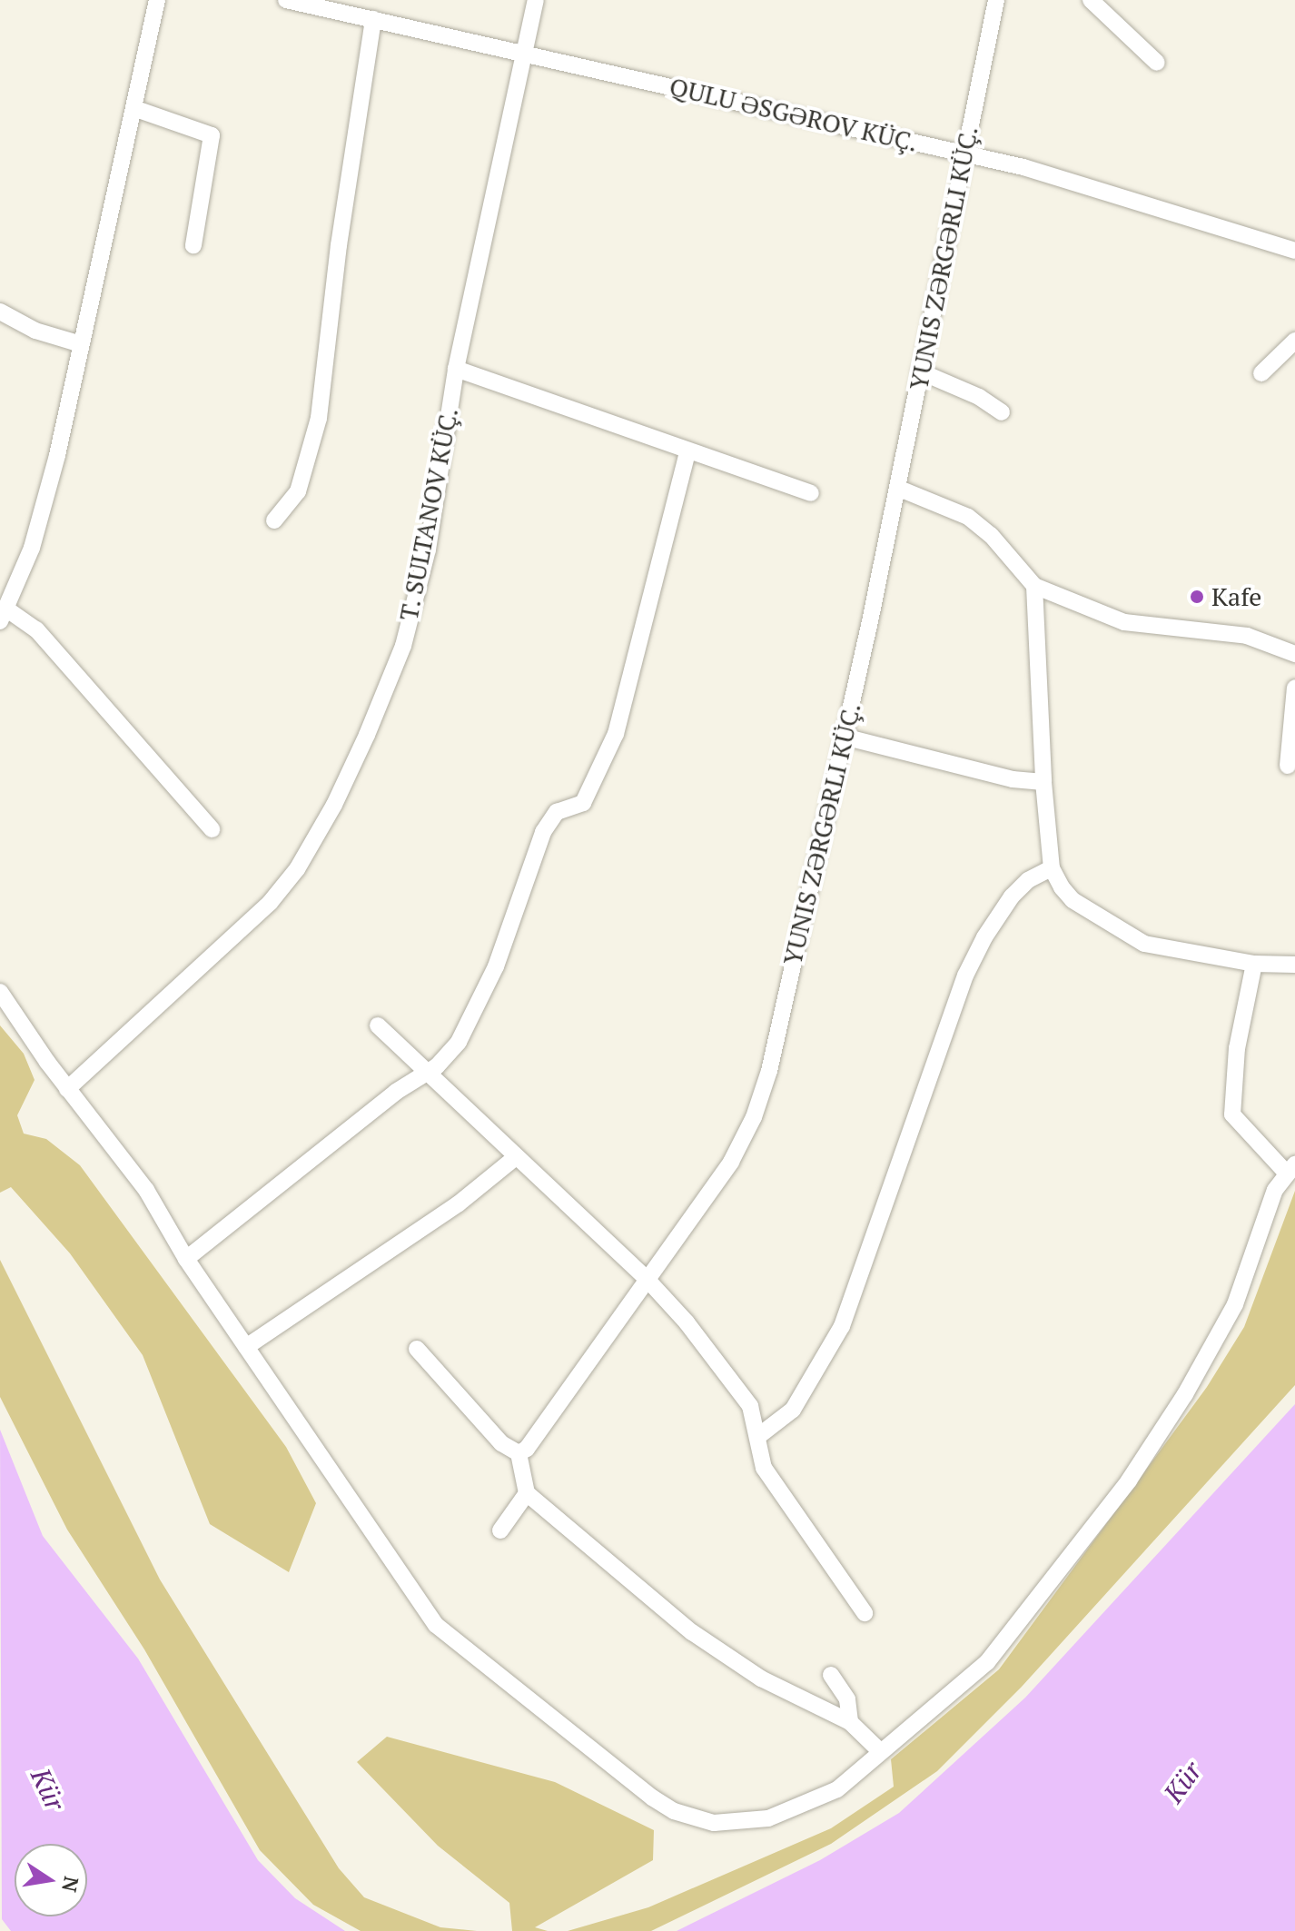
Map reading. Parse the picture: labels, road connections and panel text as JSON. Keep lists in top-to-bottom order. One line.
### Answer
{"streets":{"street":["QULU ƏSGƏROV KÜÇ.","YUNIS ZƏRGƏRLI KÜÇ.","T. SULTANOV KÜÇ."]},"crossings":[["QULU ƏSGƏROV KÜÇ.","YUNIS ZƏRGƏRLI KÜÇ."],["QULU ƏSGƏROV KÜÇ.","T. SULTANOV KÜÇ."]],"water":["Kür"],"places":["Kafe"],"north":"right"}
